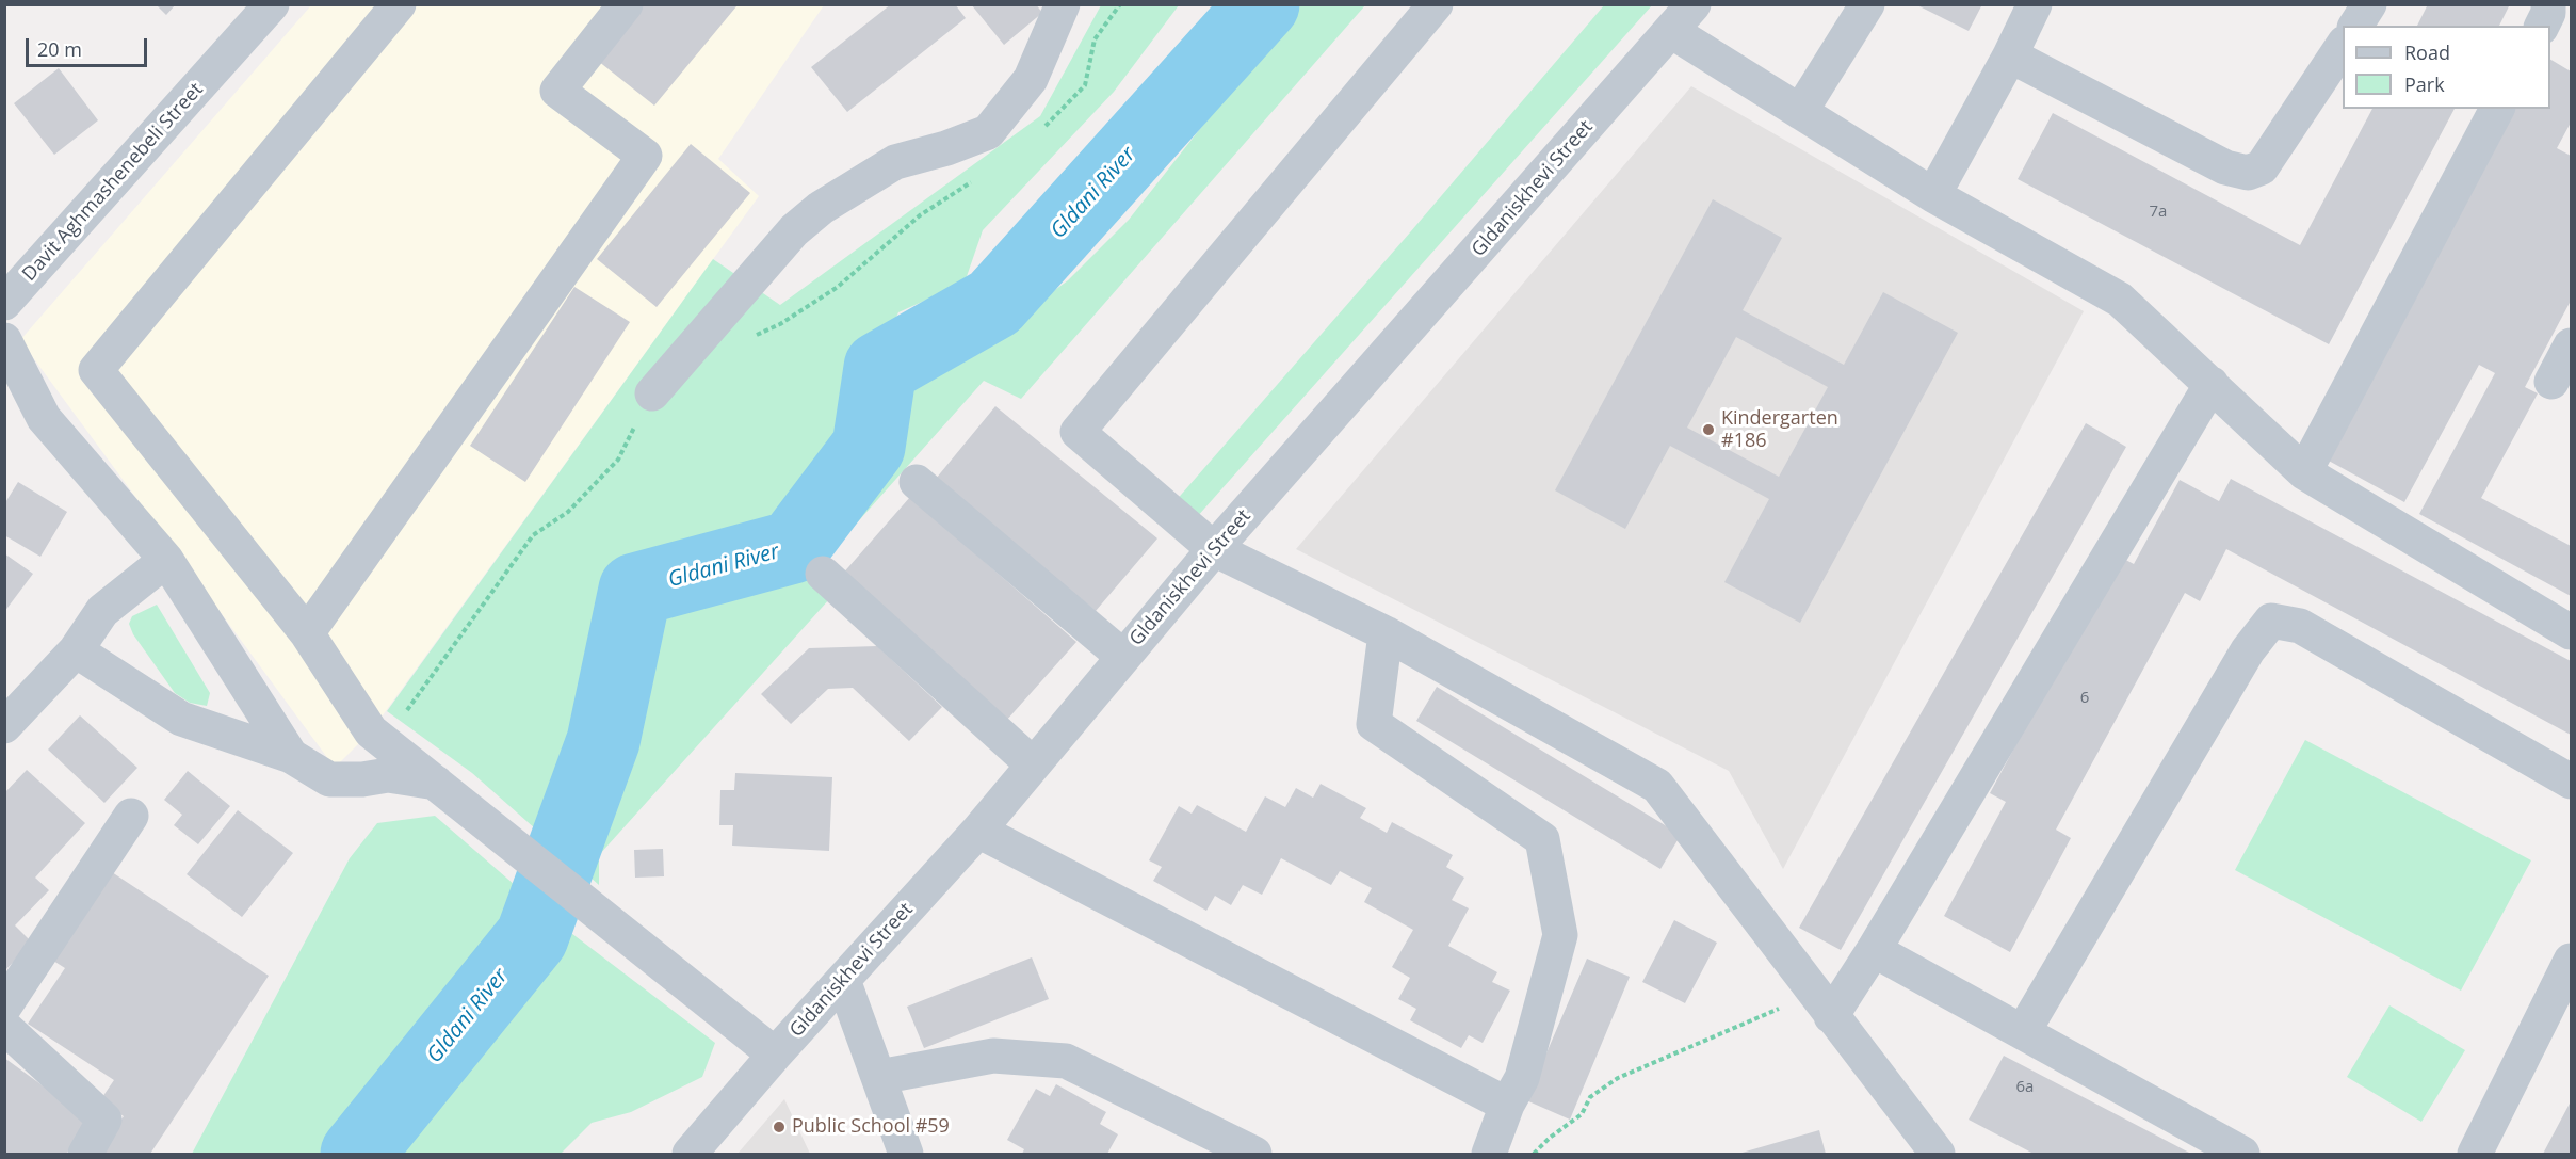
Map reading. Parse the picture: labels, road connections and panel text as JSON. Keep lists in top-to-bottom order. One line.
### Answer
{"streets":{"street":["Davit Aghmashenebeli Street","Gldaniskhevi Street"]},"water":["Gldani River"],"places":["Kindergarten #186","Public School #59"],"house_numbers":["7a","6","6a"],"legend":["Road","Park"],"scale_bar":"20 m"}
